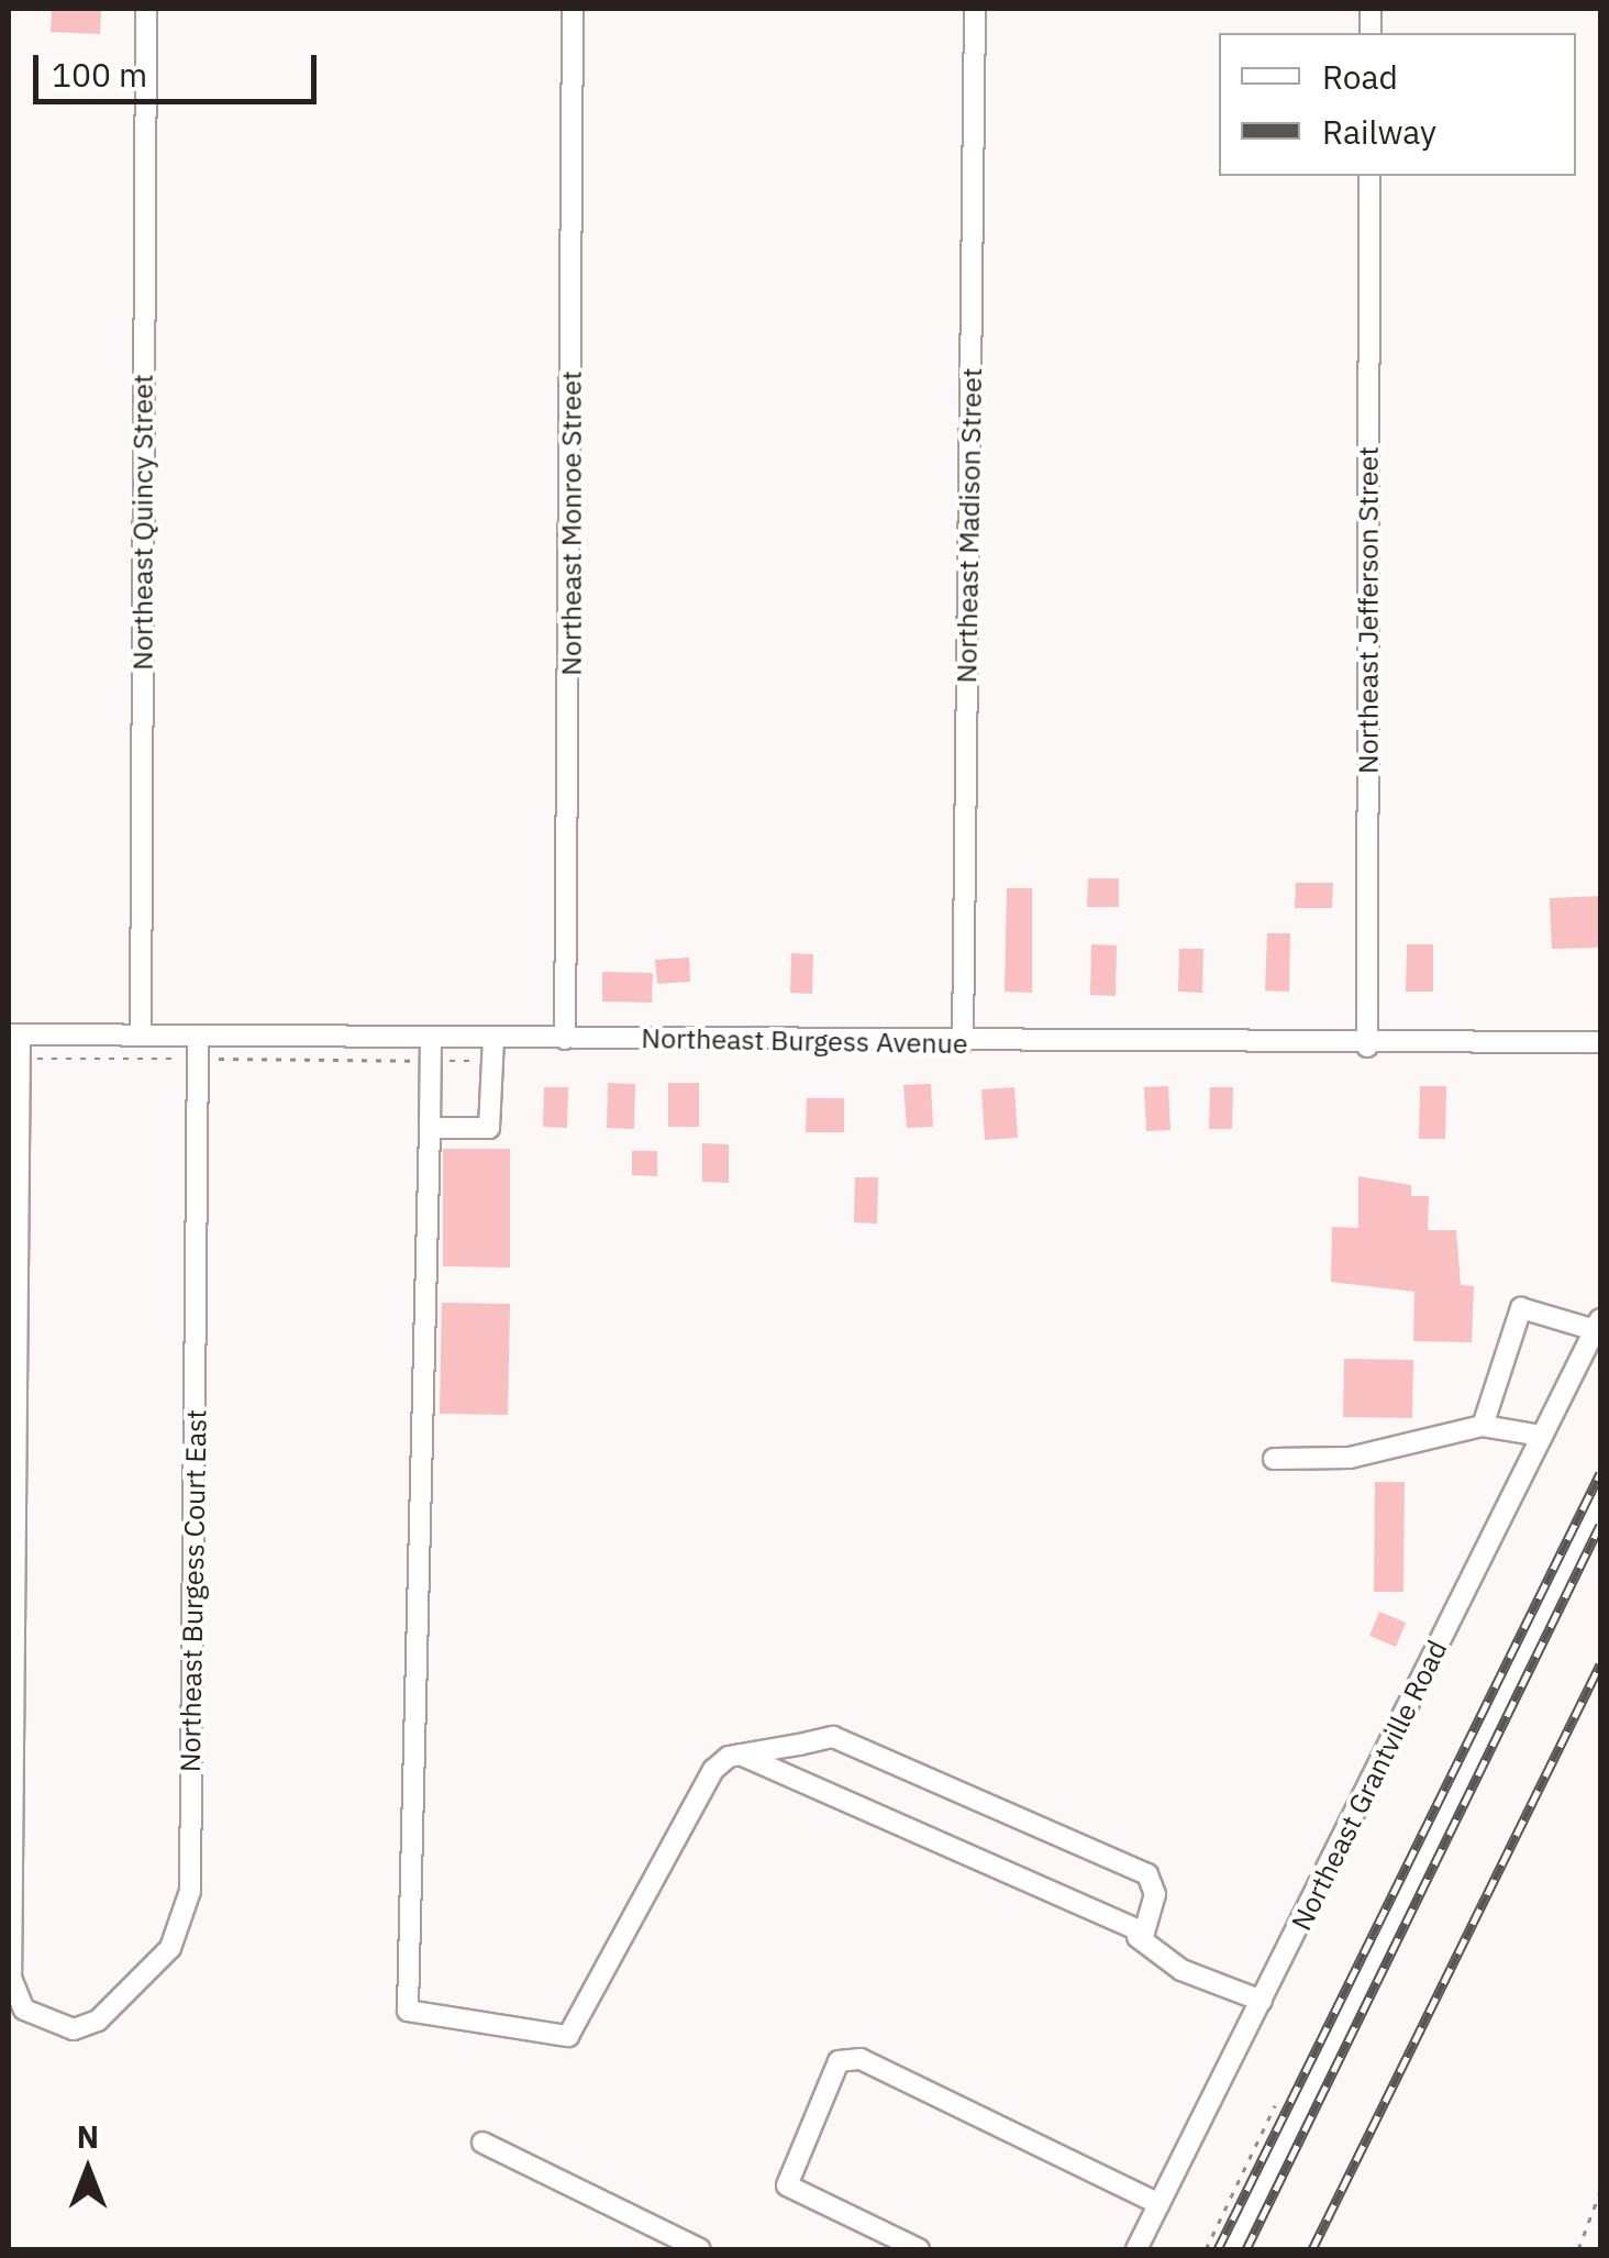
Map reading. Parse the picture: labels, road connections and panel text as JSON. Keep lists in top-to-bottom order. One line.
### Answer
{"streets":{"street":["Northeast Quincy Street","Northeast Monroe Street","Northeast Madison Street","Northeast Jefferson Street","Northeast Burgess Avenue","Northeast Burgess Court East","Northeast Grantville Road"]},"crossings":[["Northeast Quincy Street","Northeast Burgess Avenue"],["Northeast Monroe Street","Northeast Burgess Avenue"],["Northeast Madison Street","Northeast Burgess Avenue"],["Northeast Jefferson Street","Northeast Burgess Avenue"],["Northeast Burgess Avenue","Northeast Burgess Court East"]],"legend":["Road","Railway"],"scale_bar":"100 m","north":"top"}
